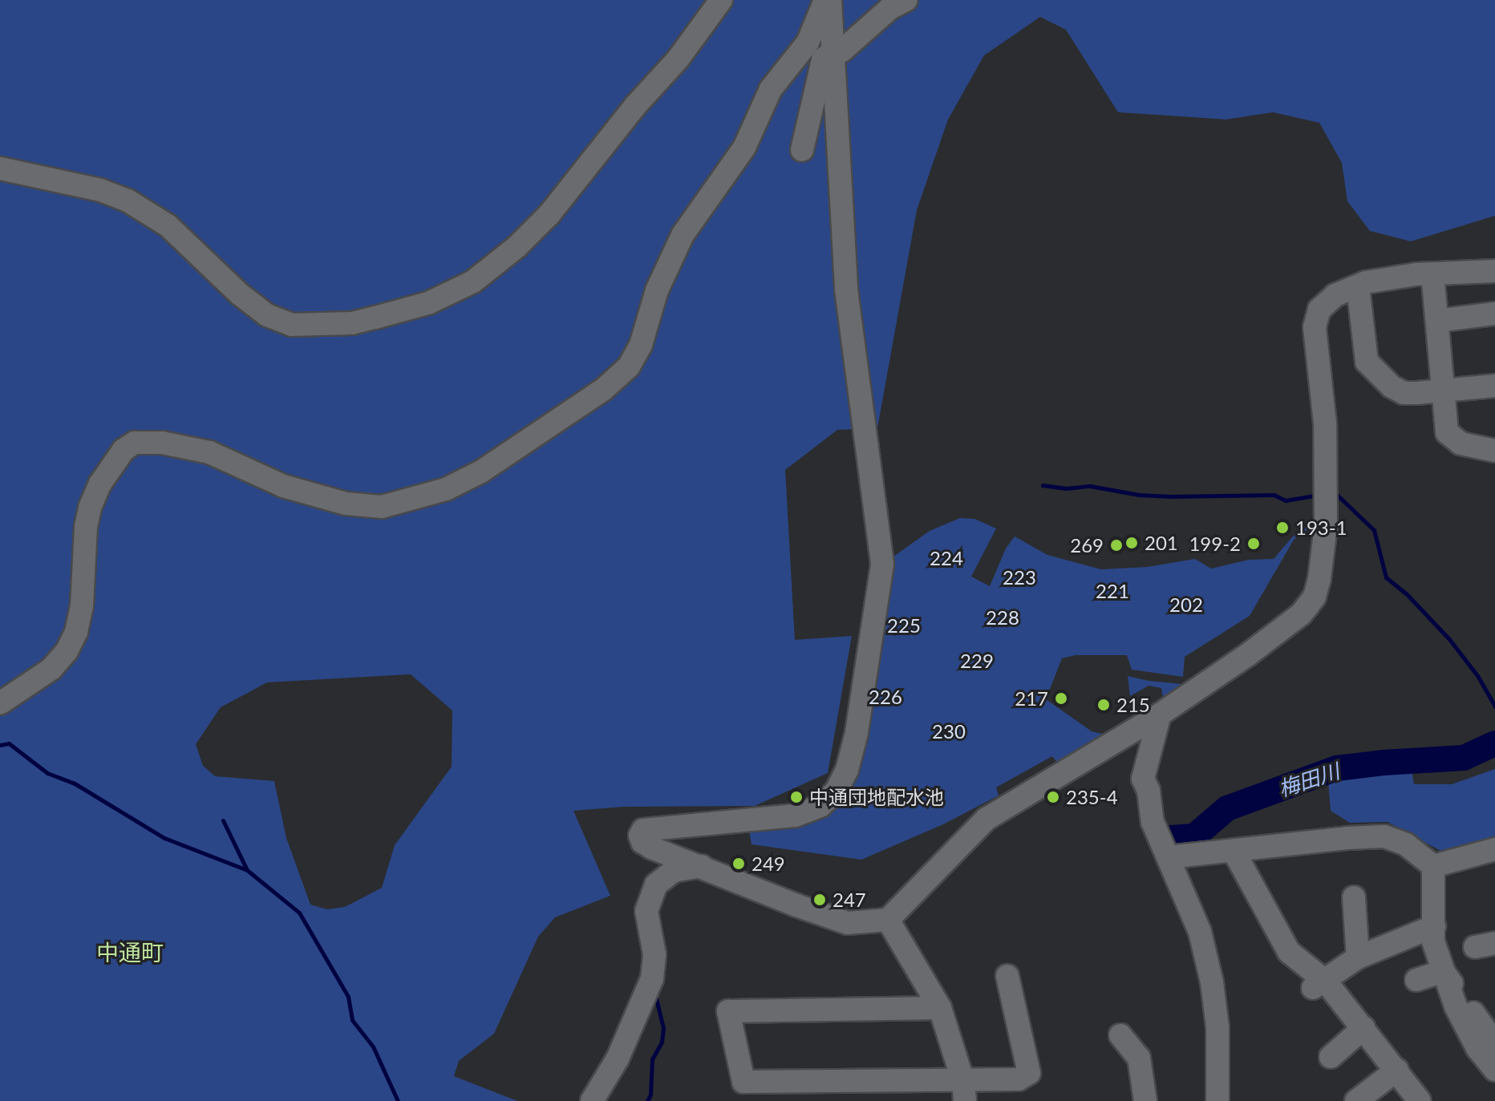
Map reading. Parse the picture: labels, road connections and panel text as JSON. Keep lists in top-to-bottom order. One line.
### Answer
{"districts":["中通町"],"water":["梅田川"],"parks":["224","223","221","202","228","225","229","226","230"],"places":["193-1","201","199-2","269","217","215","中通団地配水池","235-4","249","247"]}
